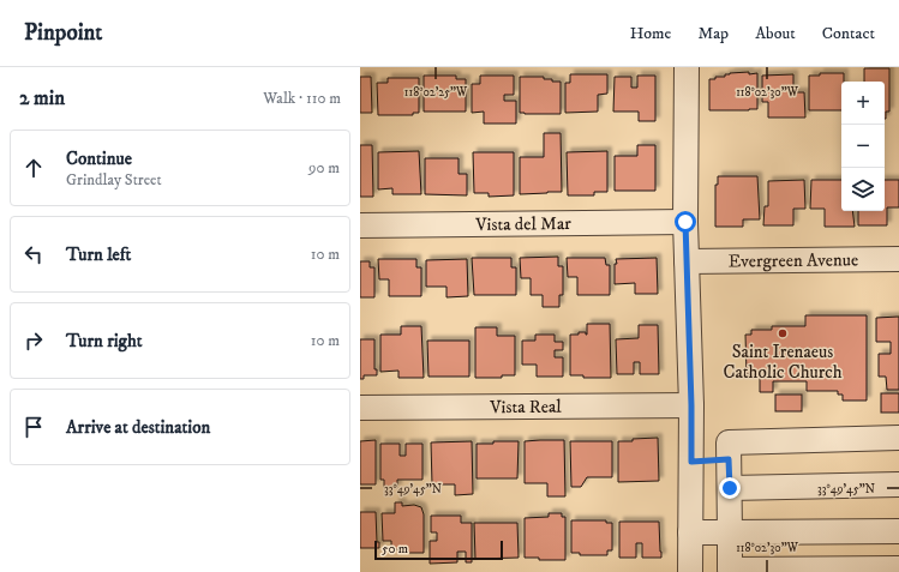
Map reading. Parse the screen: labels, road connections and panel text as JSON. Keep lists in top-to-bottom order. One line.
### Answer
{"streets":{"street":["Vista del Mar","Evergreen Avenue","Vista Real"]},"places":["Saint Irenaeus Catholic Church"],"scale_bar":"50 m","page":{"header":"Pinpoint","nav":["Home","Map","About","Contact"],"heading":["2 min","Walk · 110 m"],"map_buttons":["+","−"],"list":[["Continue","Grindlay Street","90 m"],["Turn left","10 m"],["Turn right","10 m"],"Arrive at destination"],"scale":"50 m"},"coordinates":["118°02'25\"W","118°02'30\"W","33°49'45\"N"]}
